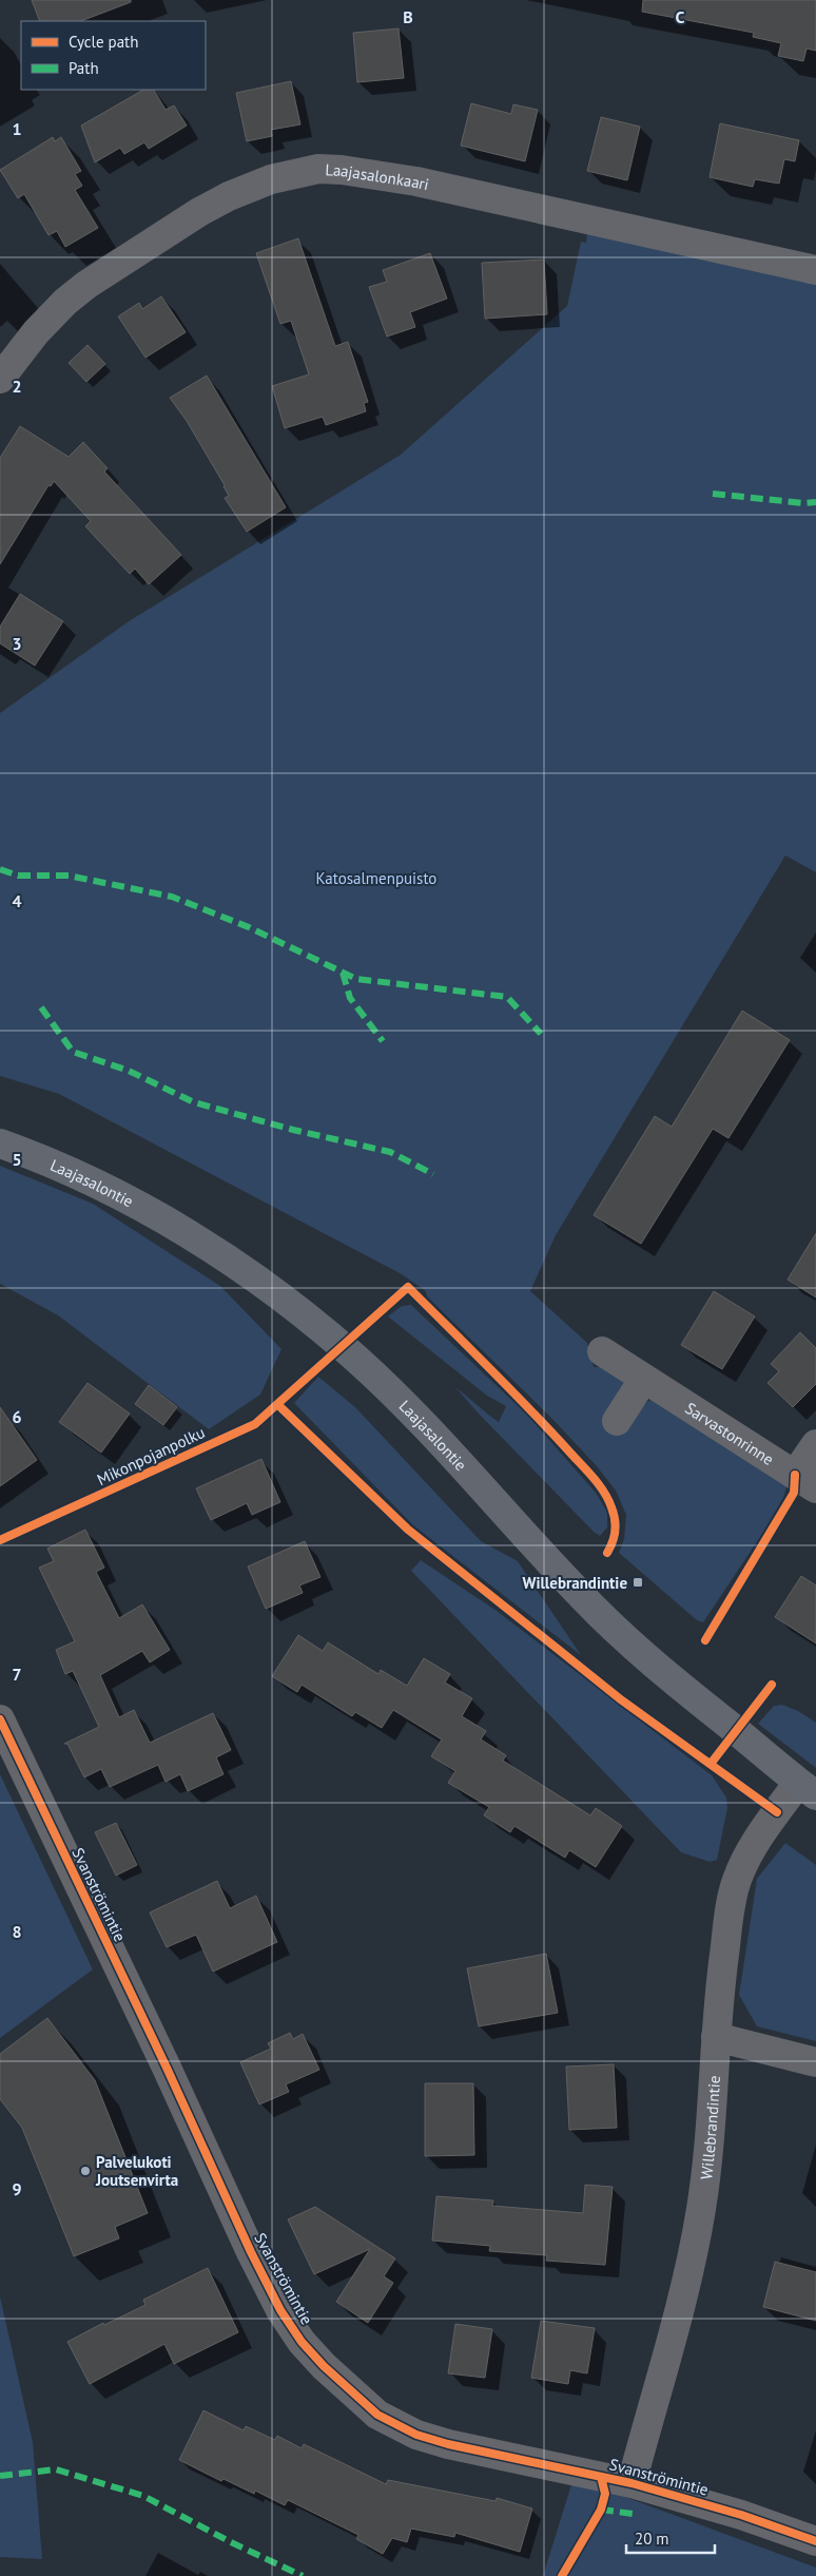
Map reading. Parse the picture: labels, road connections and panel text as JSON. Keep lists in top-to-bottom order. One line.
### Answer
{"streets":{"main road":["Laajasalontie"],"street":["Laajasalonkaari","Sarvastonrinne","Svanströmintie","Willebrandintie"],"cycle path":["Mikonpojanpolku"]},"crossings":[["Laajasalontie","Willebrandintie"],["Svanströmintie","Willebrandintie"]],"parks":["Katosalmenpuisto"],"places":{"transit":["Willebrandintie"],"other":["Palvelukoti Joutsenvirta"]},"legend":["Cycle path","Path"],"scale_bar":"20 m","grid":{"columns":["B","C"],"rows":["1","2","3","4","5","6","7","8","9"]}}
